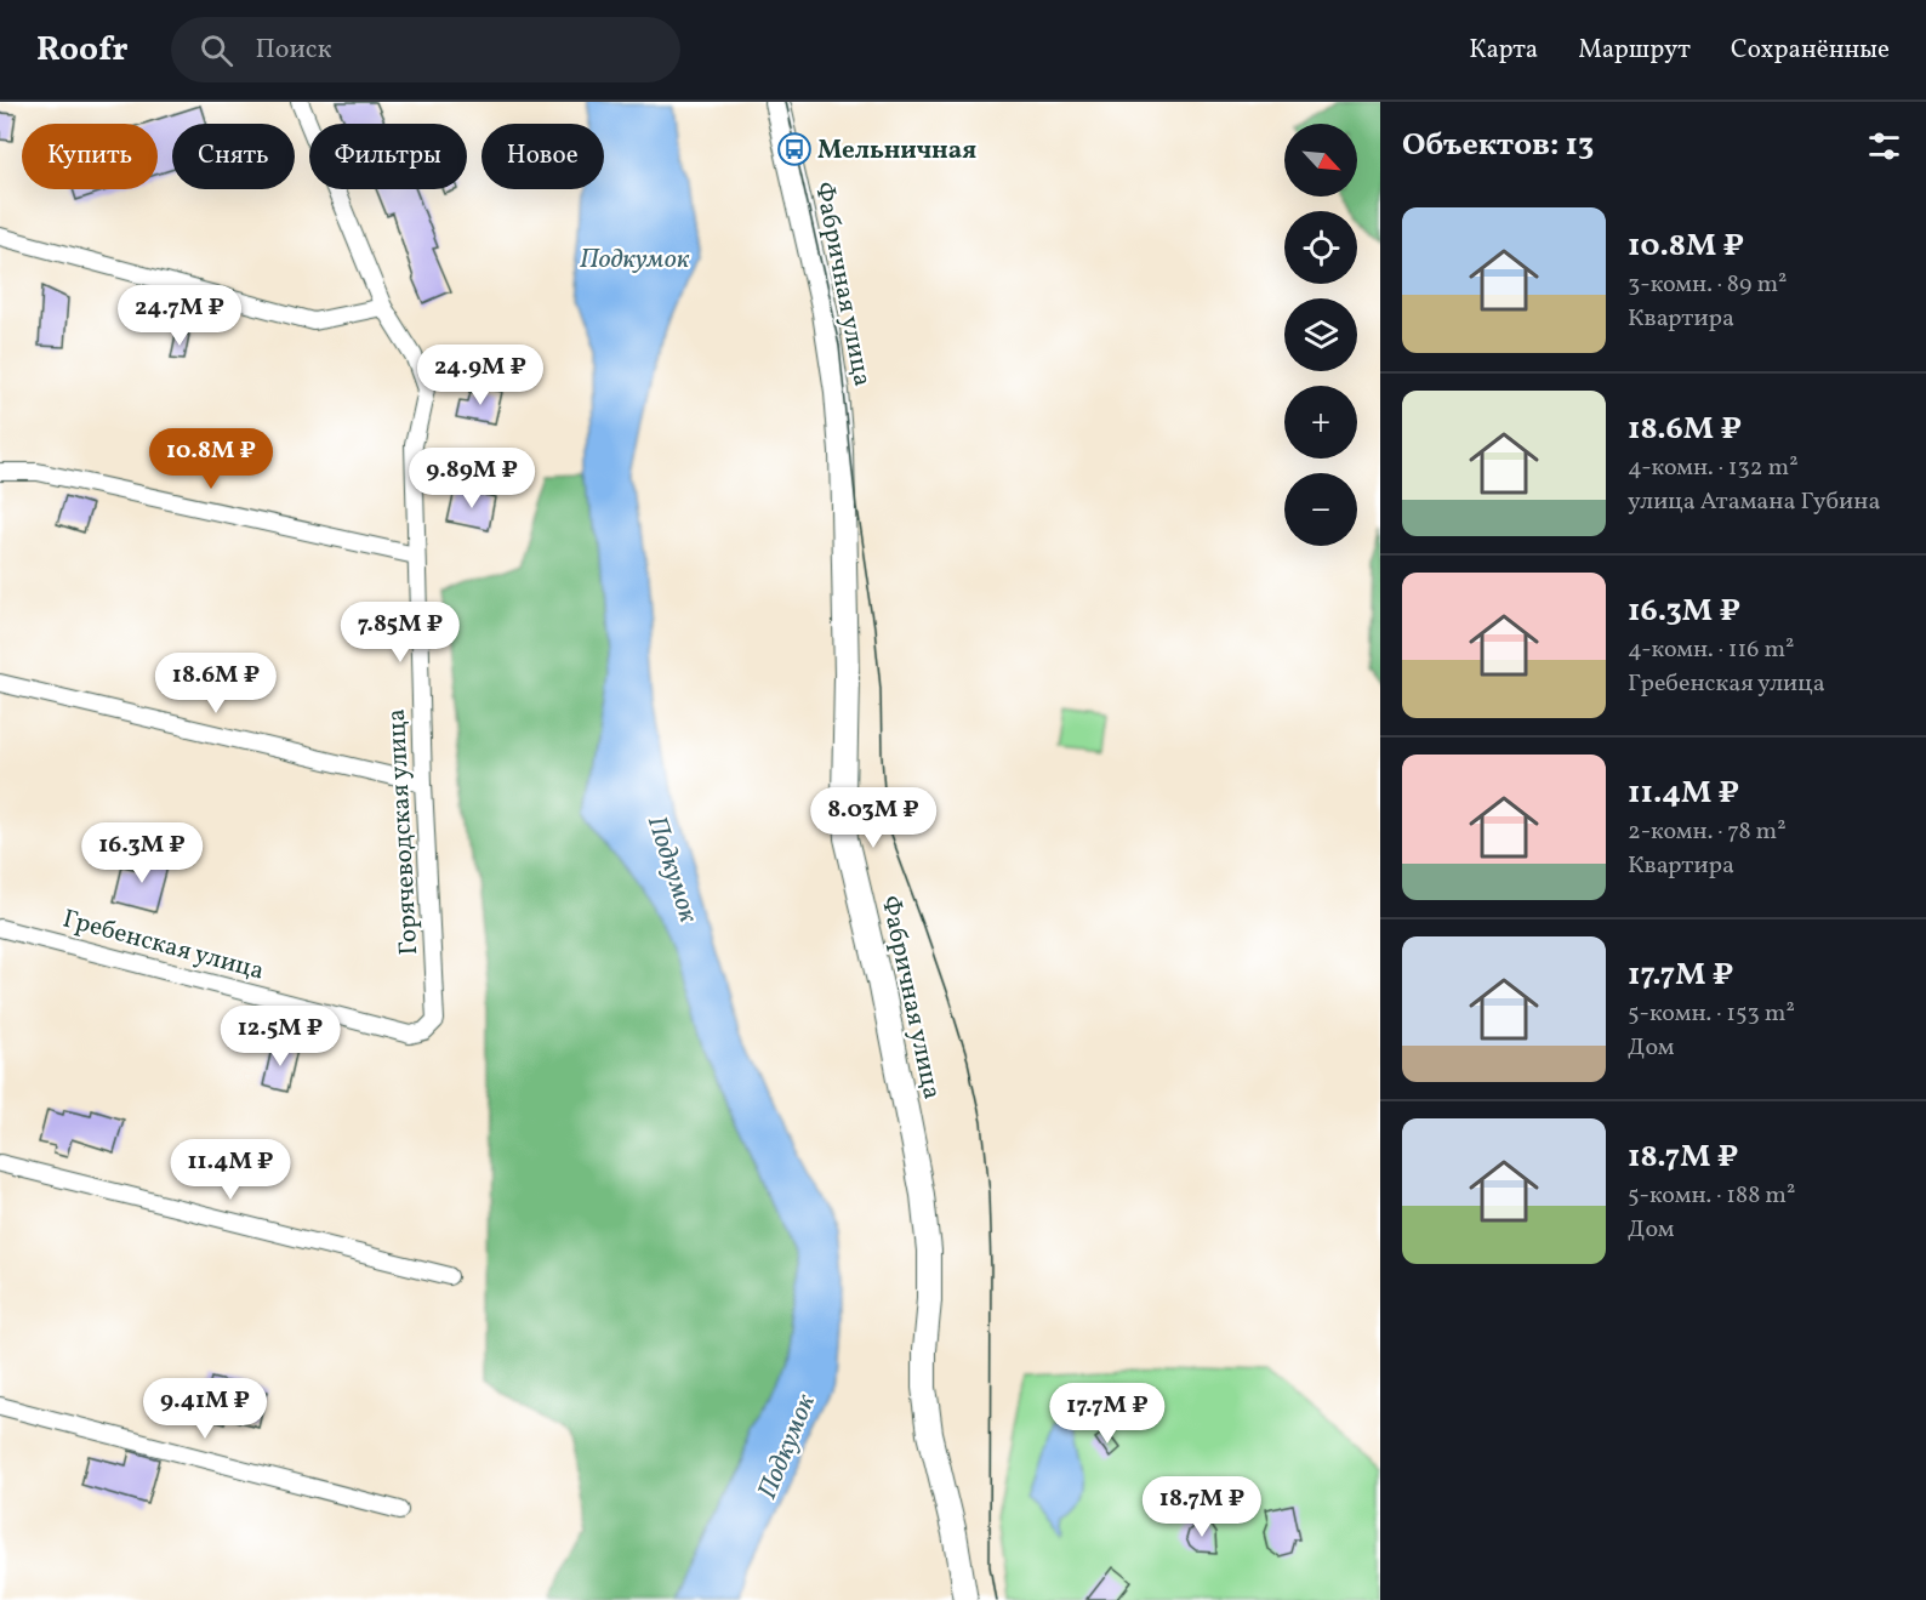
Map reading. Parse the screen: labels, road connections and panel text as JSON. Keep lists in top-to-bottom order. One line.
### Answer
{"streets":{"main road":["Фабричная улица"],"street":["Горячеводская улица","Гребенская улица"]},"crossings":[["Горячеводская улица","Гребенская улица"]],"water":["Подкумок"],"places":{"bus stop":["Мельничная"]},"north":"bottom right","page":{"header":"Roofr","search":"Поиск","nav":["Карта","Маршрут","Сохранённые"],"heading":"Объектов: 13","map_buttons":["+","−"],"chip":["Купить","Снять","Фильтры","Новое"],"list":[{"name":"10.8M ₽","note":"3-комн. · 89 m² · Квартира"},{"name":"18.6M ₽","note":"4-комн. · 132 m² · улица Атамана Губина"},{"name":"16.3M ₽","note":"4-комн. · 116 m² · Гребенская улица"},{"name":"11.4M ₽","note":"2-комн. · 78 m² · Квартира"},{"name":"17.7M ₽","note":"5-комн. · 153 m² · Дом"},{"name":"18.7M ₽","note":"5-комн. · 188 m² · Дом"}],"price":["24.7M ₽","24.9M ₽","10.8M ₽","9.89M ₽","7.85M ₽","18.6M ₽","8.03M ₽","16.3M ₽","12.5M ₽","11.4M ₽","9.41M ₽","17.7M ₽","18.7M ₽"]}}
